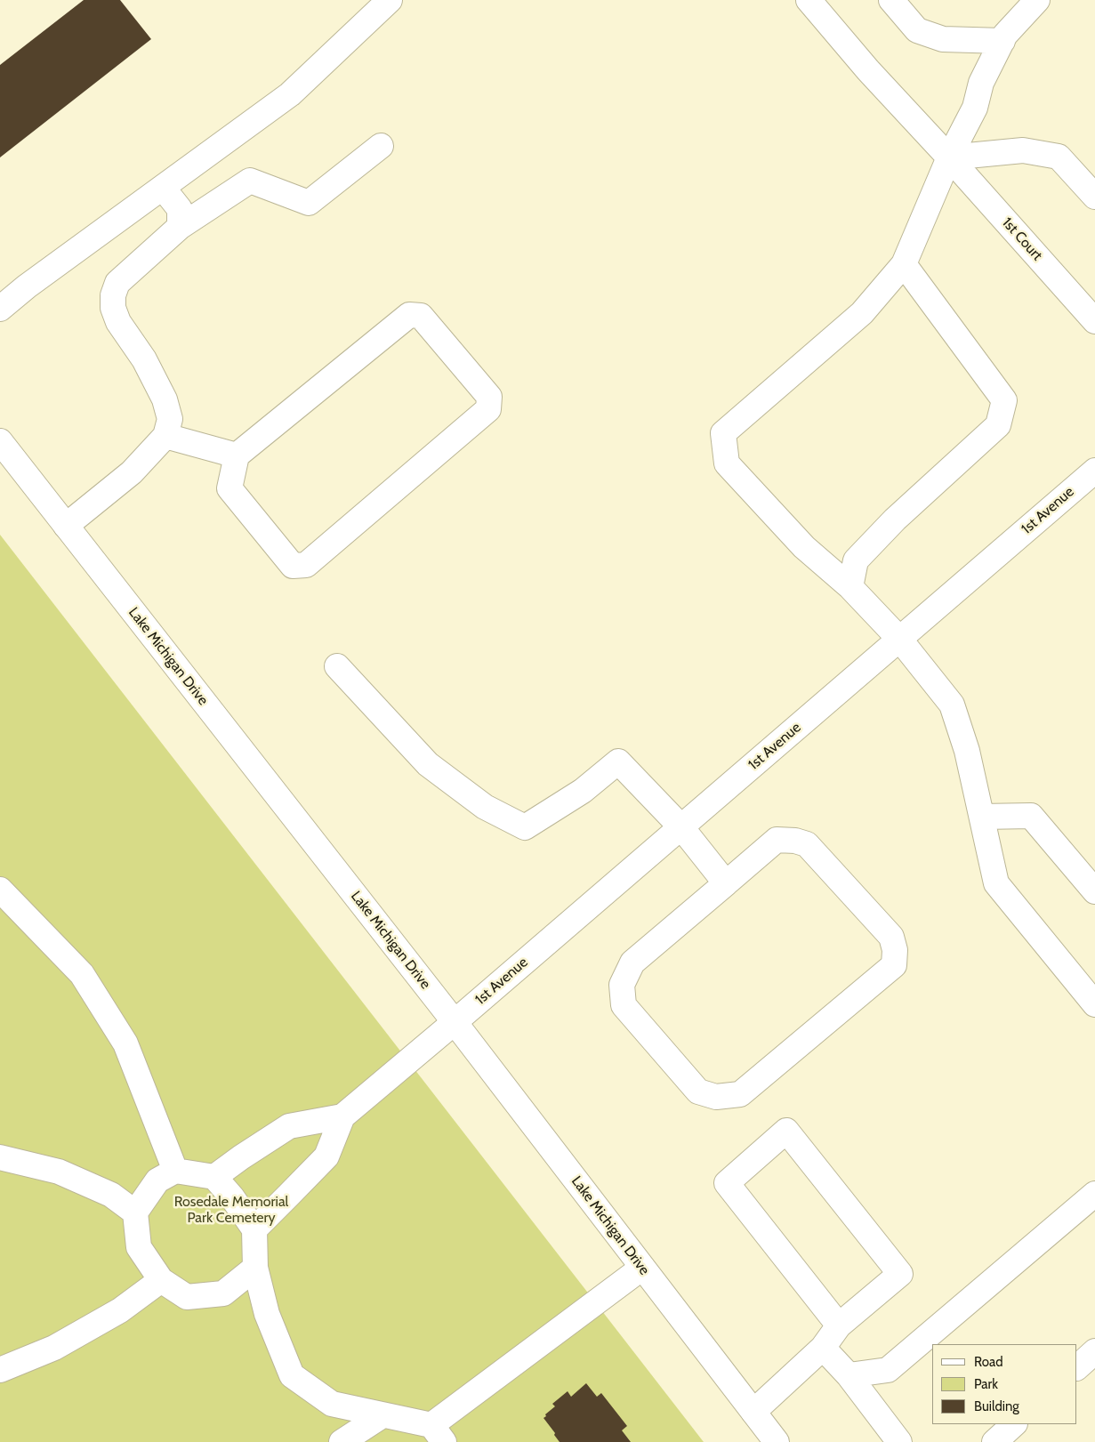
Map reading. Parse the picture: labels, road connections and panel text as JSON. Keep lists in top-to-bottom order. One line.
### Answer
{"streets":{"main road":["1st Court","1st Avenue","Lake Michigan Drive"]},"crossings":[["1st Avenue","Lake Michigan Drive"]],"parks":["Rosedale Memorial Park Cemetery"],"legend":["Road","Park","Building"]}
